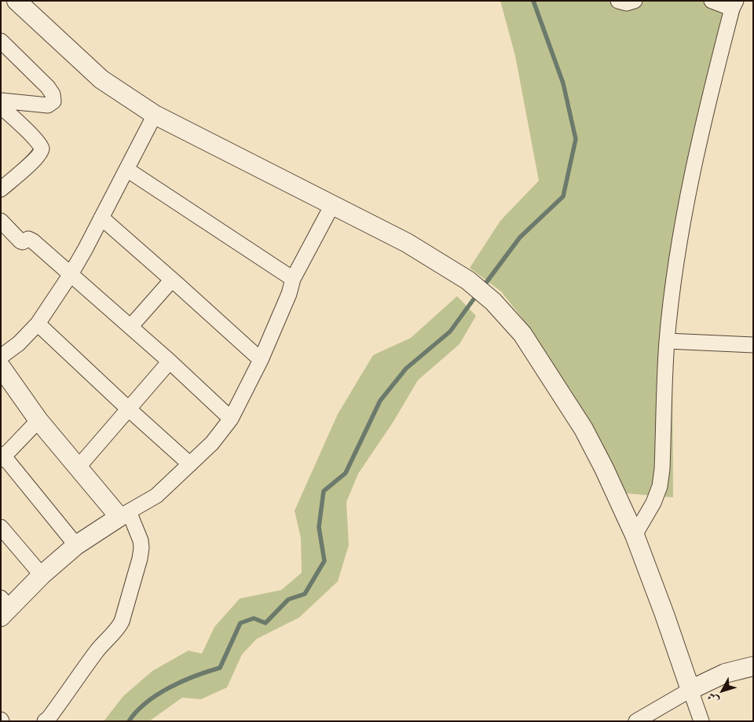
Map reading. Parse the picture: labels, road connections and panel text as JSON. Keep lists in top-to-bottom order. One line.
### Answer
{"north":"bottom left"}
